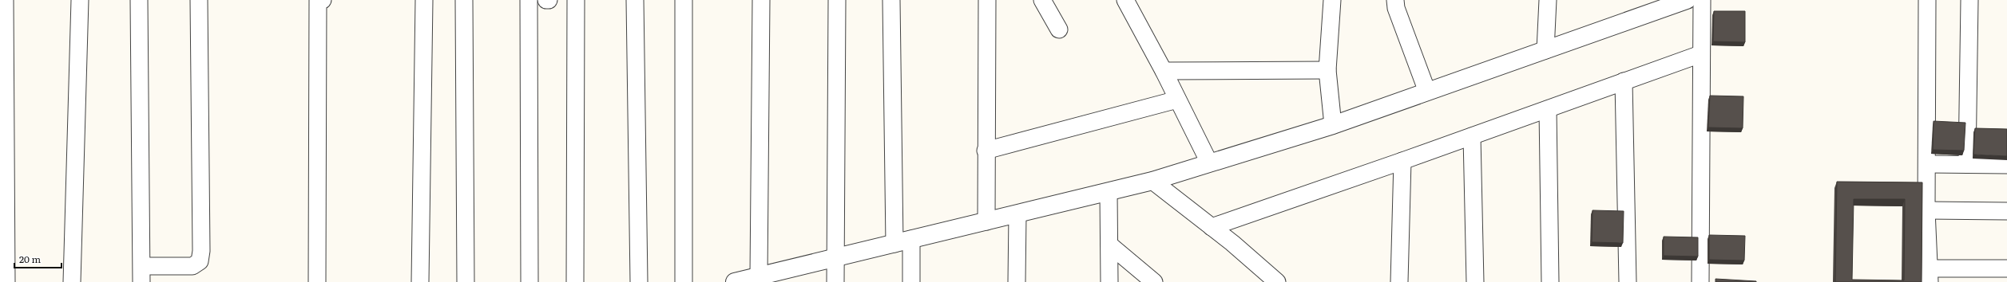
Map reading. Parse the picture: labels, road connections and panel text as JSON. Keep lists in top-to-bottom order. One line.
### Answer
{"scale_bar":"20 m"}
